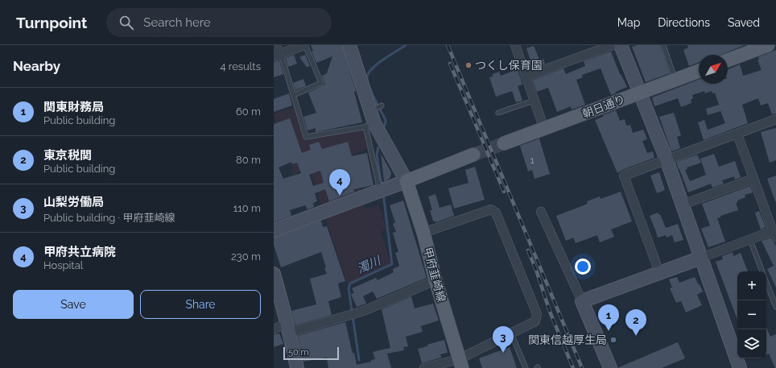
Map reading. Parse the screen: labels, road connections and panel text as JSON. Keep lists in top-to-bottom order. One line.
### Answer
{"streets":{"main road":["朝日通り","甲府韮崎線"]},"water":["濁川"],"places":["つくし保育園","関東信越厚生局"],"house_numbers":["1"],"scale_bar":"50 m","north":"top right","page":{"header":"Turnpoint","search":"Search here","nav":["Map","Directions","Saved"],"heading":["Nearby","4 results"],"list":[{"mark":"1","name":"関東財務局","note":"Public building","value":"60 m"},{"mark":"2","name":"東京税関","note":"Public building","value":"80 m"},{"mark":"3","name":"山梨労働局","note":"Public building · 甲府韮崎線","value":"110 m"},{"mark":"4","name":"甲府共立病院","note":"Hospital","value":"230 m"}],"pins":["4","1","2","3"],"map_buttons":["+","−"],"buttons":["Save","Share"],"scale":"50 m"}}
